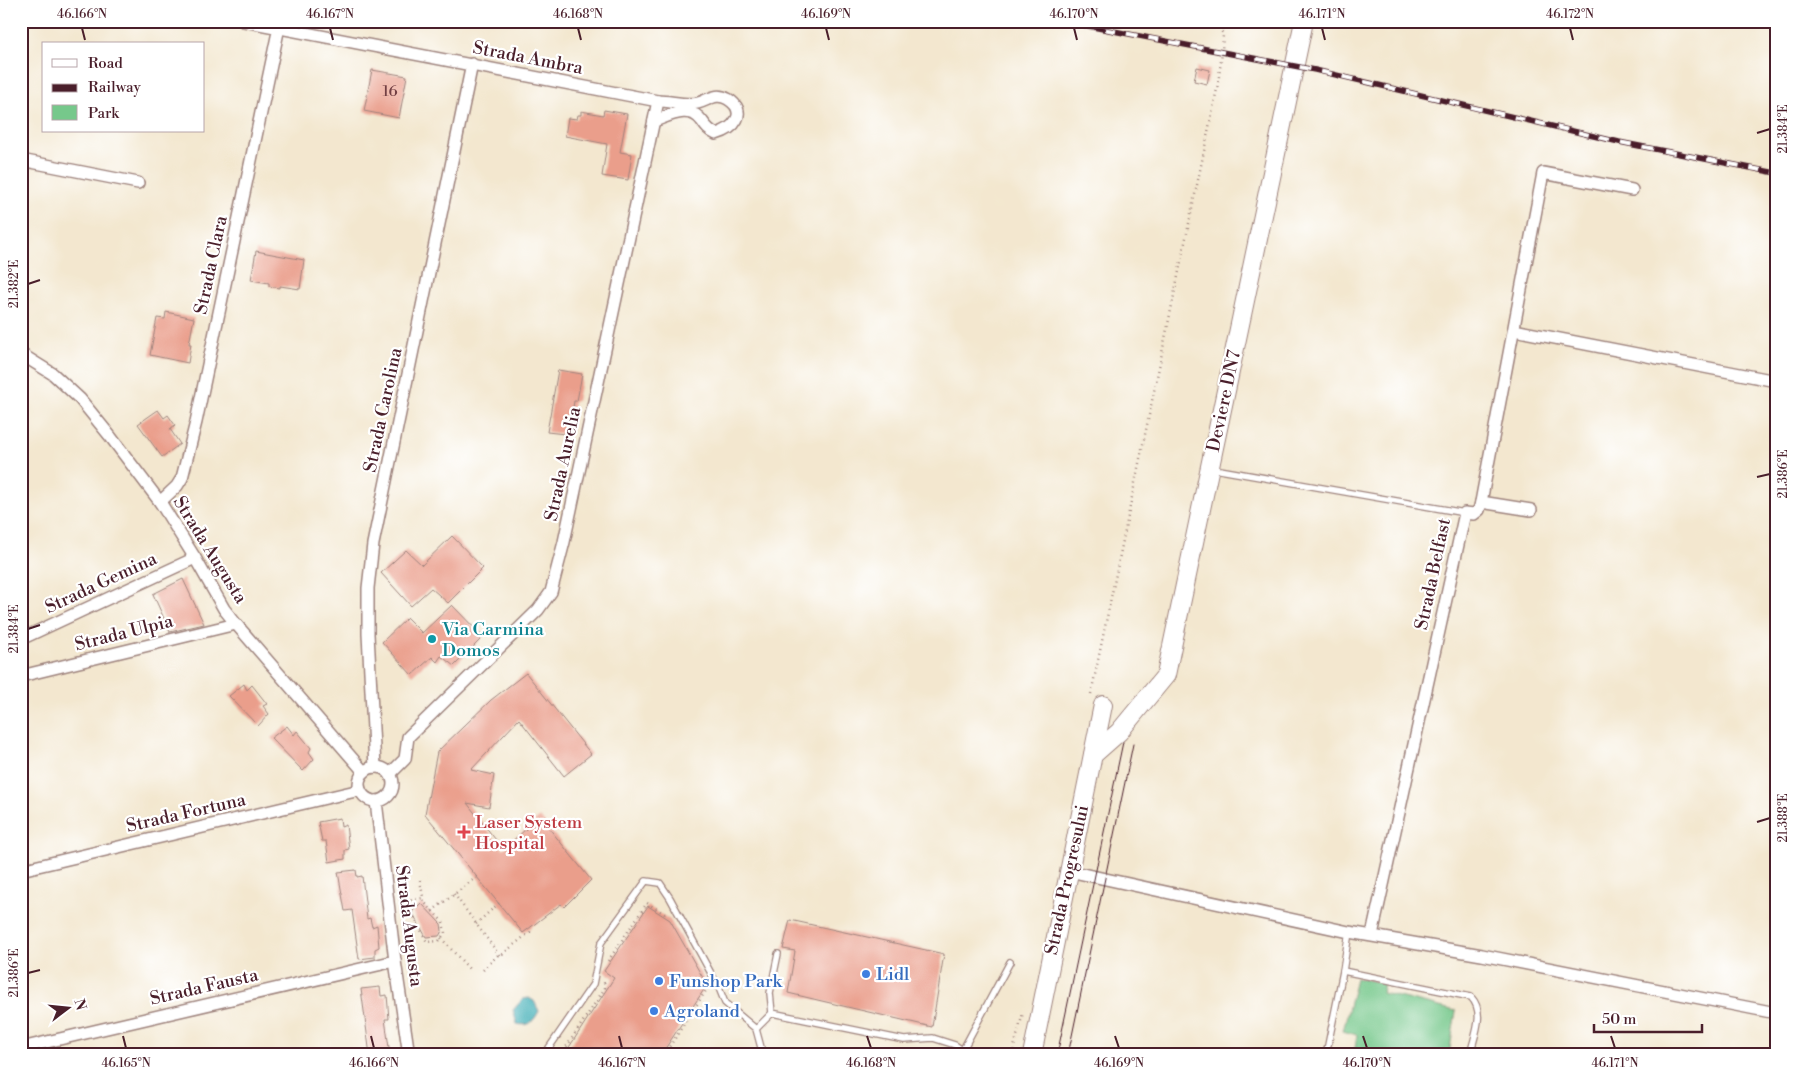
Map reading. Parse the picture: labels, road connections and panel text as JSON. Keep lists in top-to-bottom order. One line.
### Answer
{"streets":{"main road":["Deviere DN7","Strada Progresului"],"street":["Strada Ambra","Strada Clara","Strada Carolina","Strada Aurelia","Strada Augusta","Strada Belfast","Strada Gemina","Strada Ulpia","Strada Fortuna","Strada Fausta"]},"crossings":[["Strada Ambra","Strada Clara"],["Strada Ambra","Strada Carolina"],["Strada Ambra","Strada Aurelia"],["Strada Clara","Strada Augusta"],["Deviere DN7","Strada Progresului"],["Strada Carolina","Strada Aurelia"],["Strada Carolina","Strada Augusta"],["Strada Carolina","Strada Fortuna"],["Strada Aurelia","Strada Augusta"],["Strada Aurelia","Strada Fortuna"],["Strada Augusta","Strada Gemina"],["Strada Augusta","Strada Ulpia"],["Strada Augusta","Strada Fortuna"],["Strada Augusta","Strada Fausta"]],"places":{"other":["Via Carmina Domos","Lidl","Funshop Park","Agroland"],"health":["Laser System Hospital"]},"house_numbers":["16"],"legend":["Road","Railway","Park"],"scale_bar":"50 m","north":"right","coordinates":["46.166°N","46.167°N","46.168°N","46.169°N","46.170°N","46.171°N","46.172°N","21.384°E","21.382°E","21.386°E","21.388°E","46.165°N"]}
